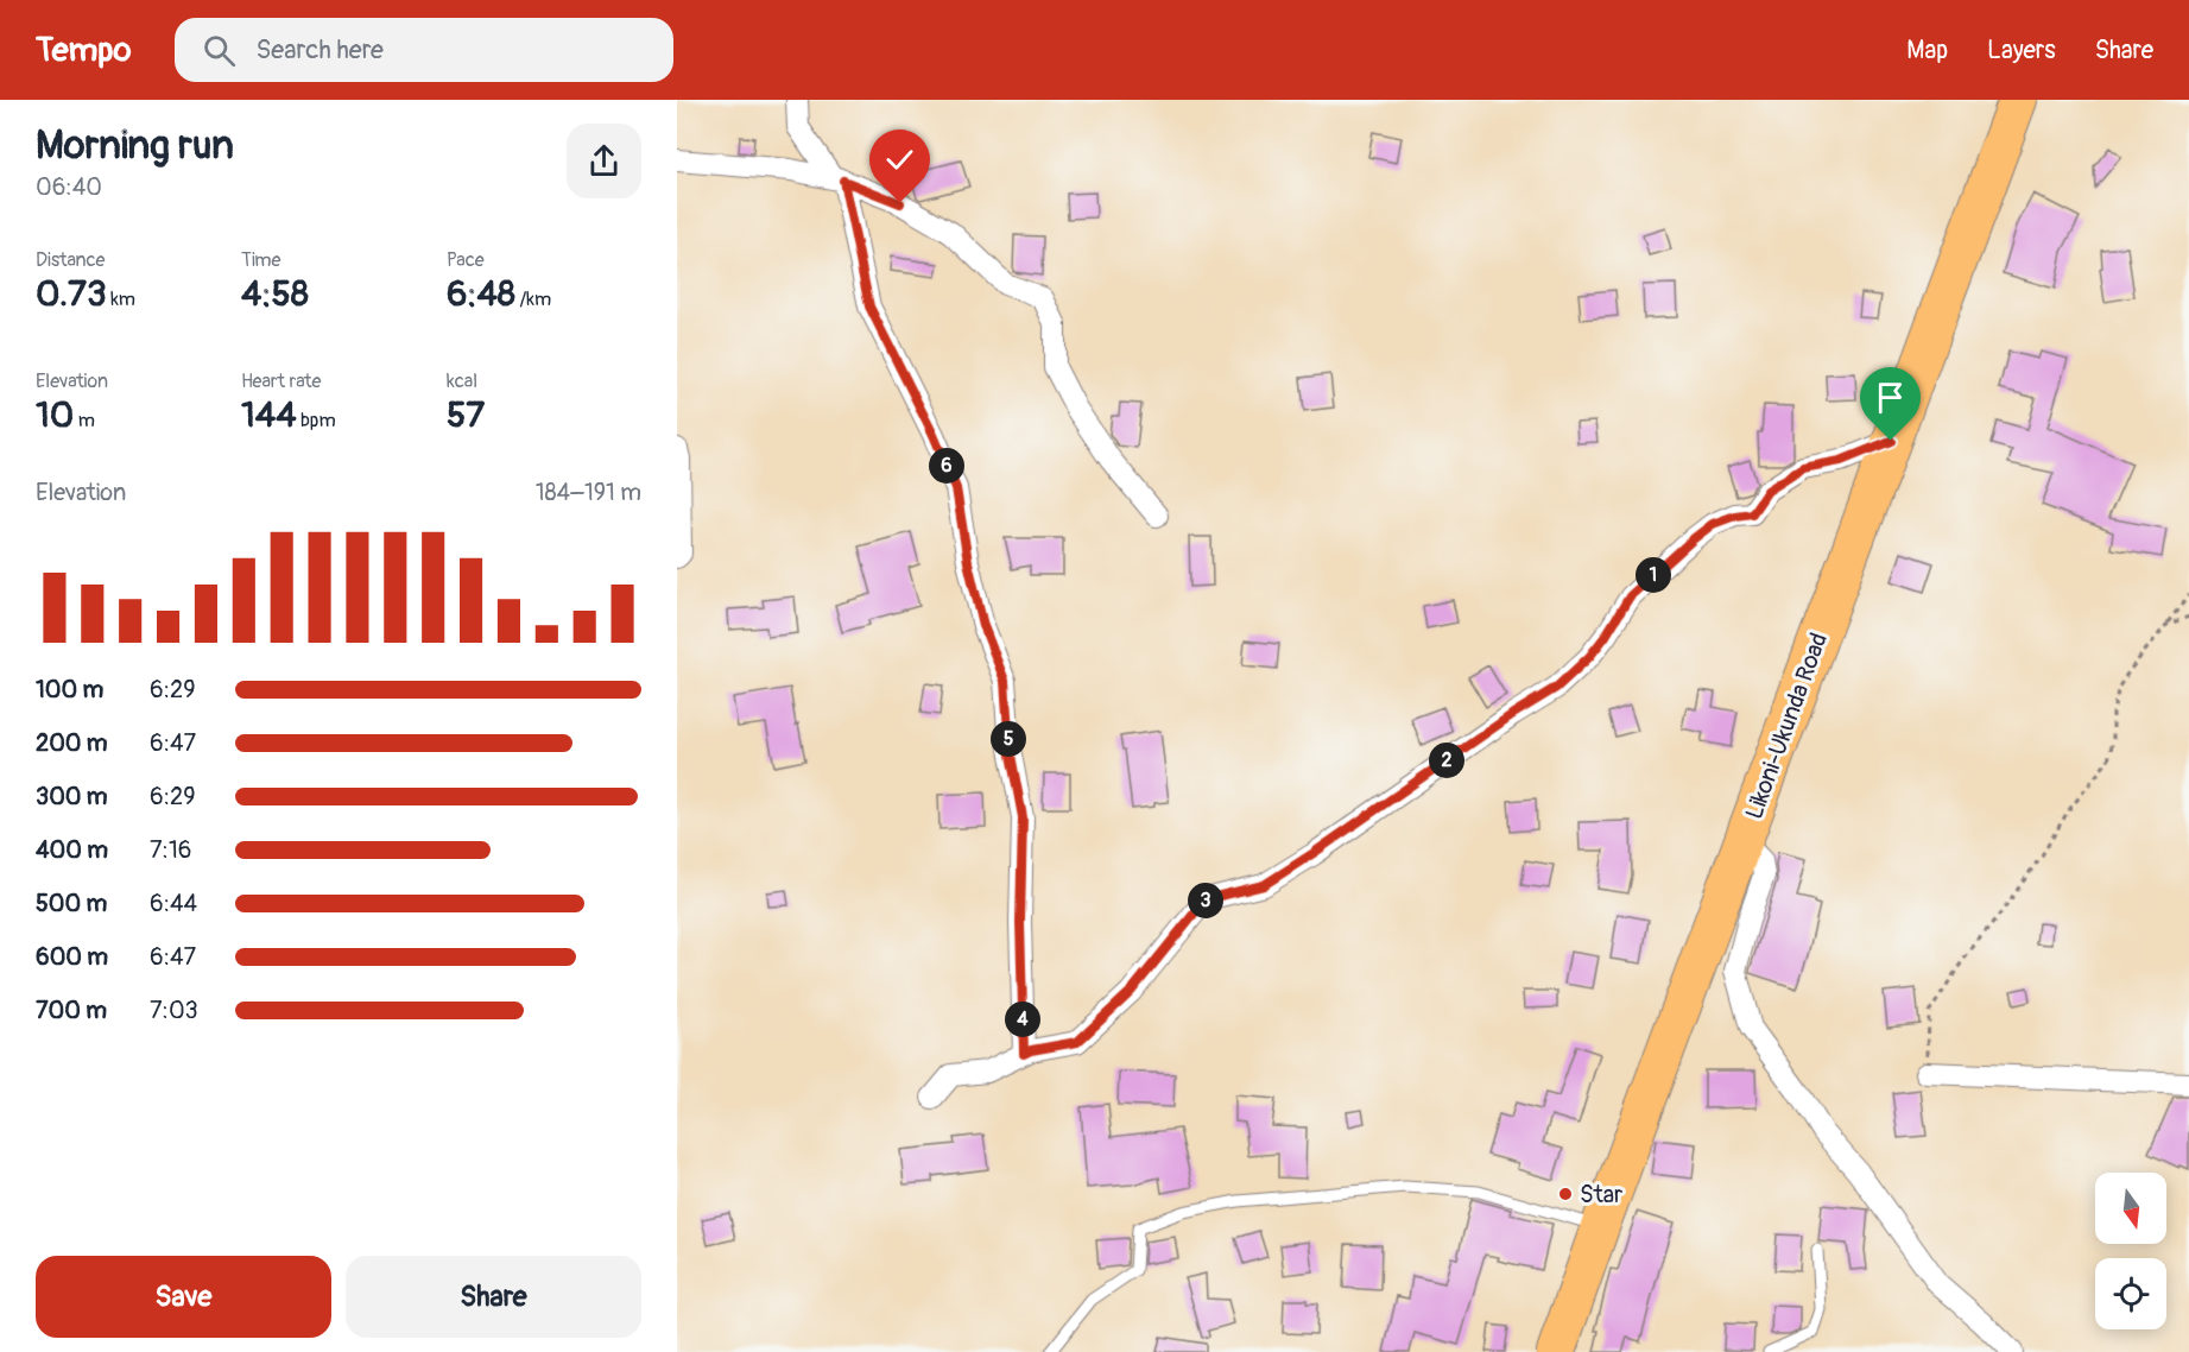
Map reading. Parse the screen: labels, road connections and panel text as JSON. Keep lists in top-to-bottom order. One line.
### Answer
{"streets":{"highway":["Likoni-Ukunda Road"]},"places":["Star"],"north":"bottom","page":{"header":"Tempo","search":"Search here","nav":["Map","Layers","Share"],"heading":["Morning run","06:40"],"stats":[["Distance","0.73 km"],["Time","4:58"],["Pace","6:48 /km"],["Elevation","10 m"],["Heart rate","144 bpm"],["kcal","57"]],"pins":["6","1","5","2","3","4"],"chart":["Elevation","184–191 m"],"list":[{"name":"100 m","note":"6:29"},{"name":"200 m","note":"6:47"},{"name":"300 m","note":"6:29"},{"name":"400 m","note":"7:16"},{"name":"500 m","note":"6:44"},{"name":"600 m","note":"6:47"},{"name":"700 m","note":"7:03"}],"buttons":["Save","Share"]}}
